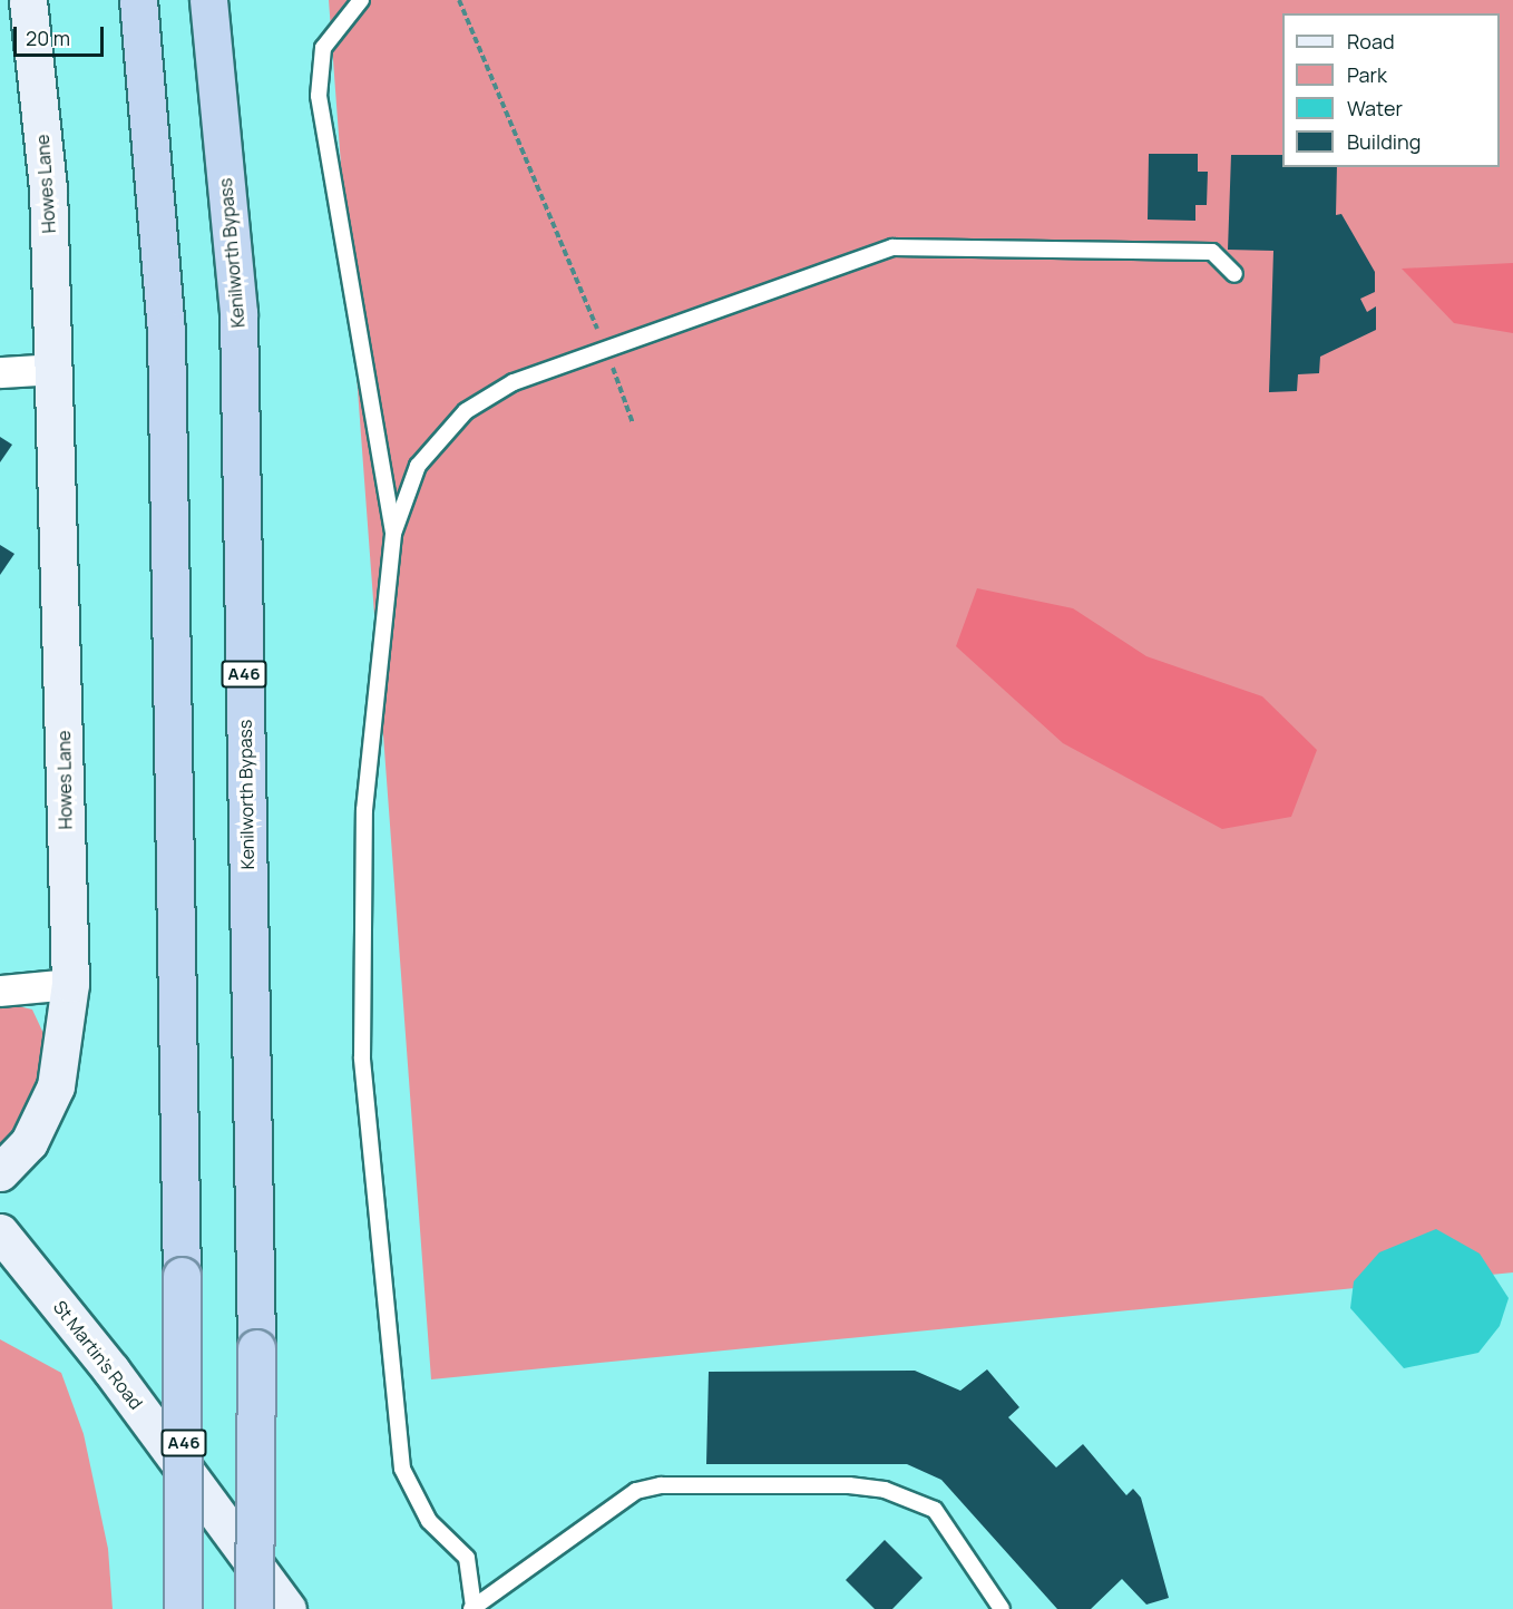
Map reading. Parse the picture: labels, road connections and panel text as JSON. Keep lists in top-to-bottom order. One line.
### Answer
{"streets":{"highway":["Kenilworth Bypass","A46"],"main road":["Howes Lane","St Martin's Road"]},"legend":["Road","Park","Water","Building"],"scale_bar":"20 m"}
